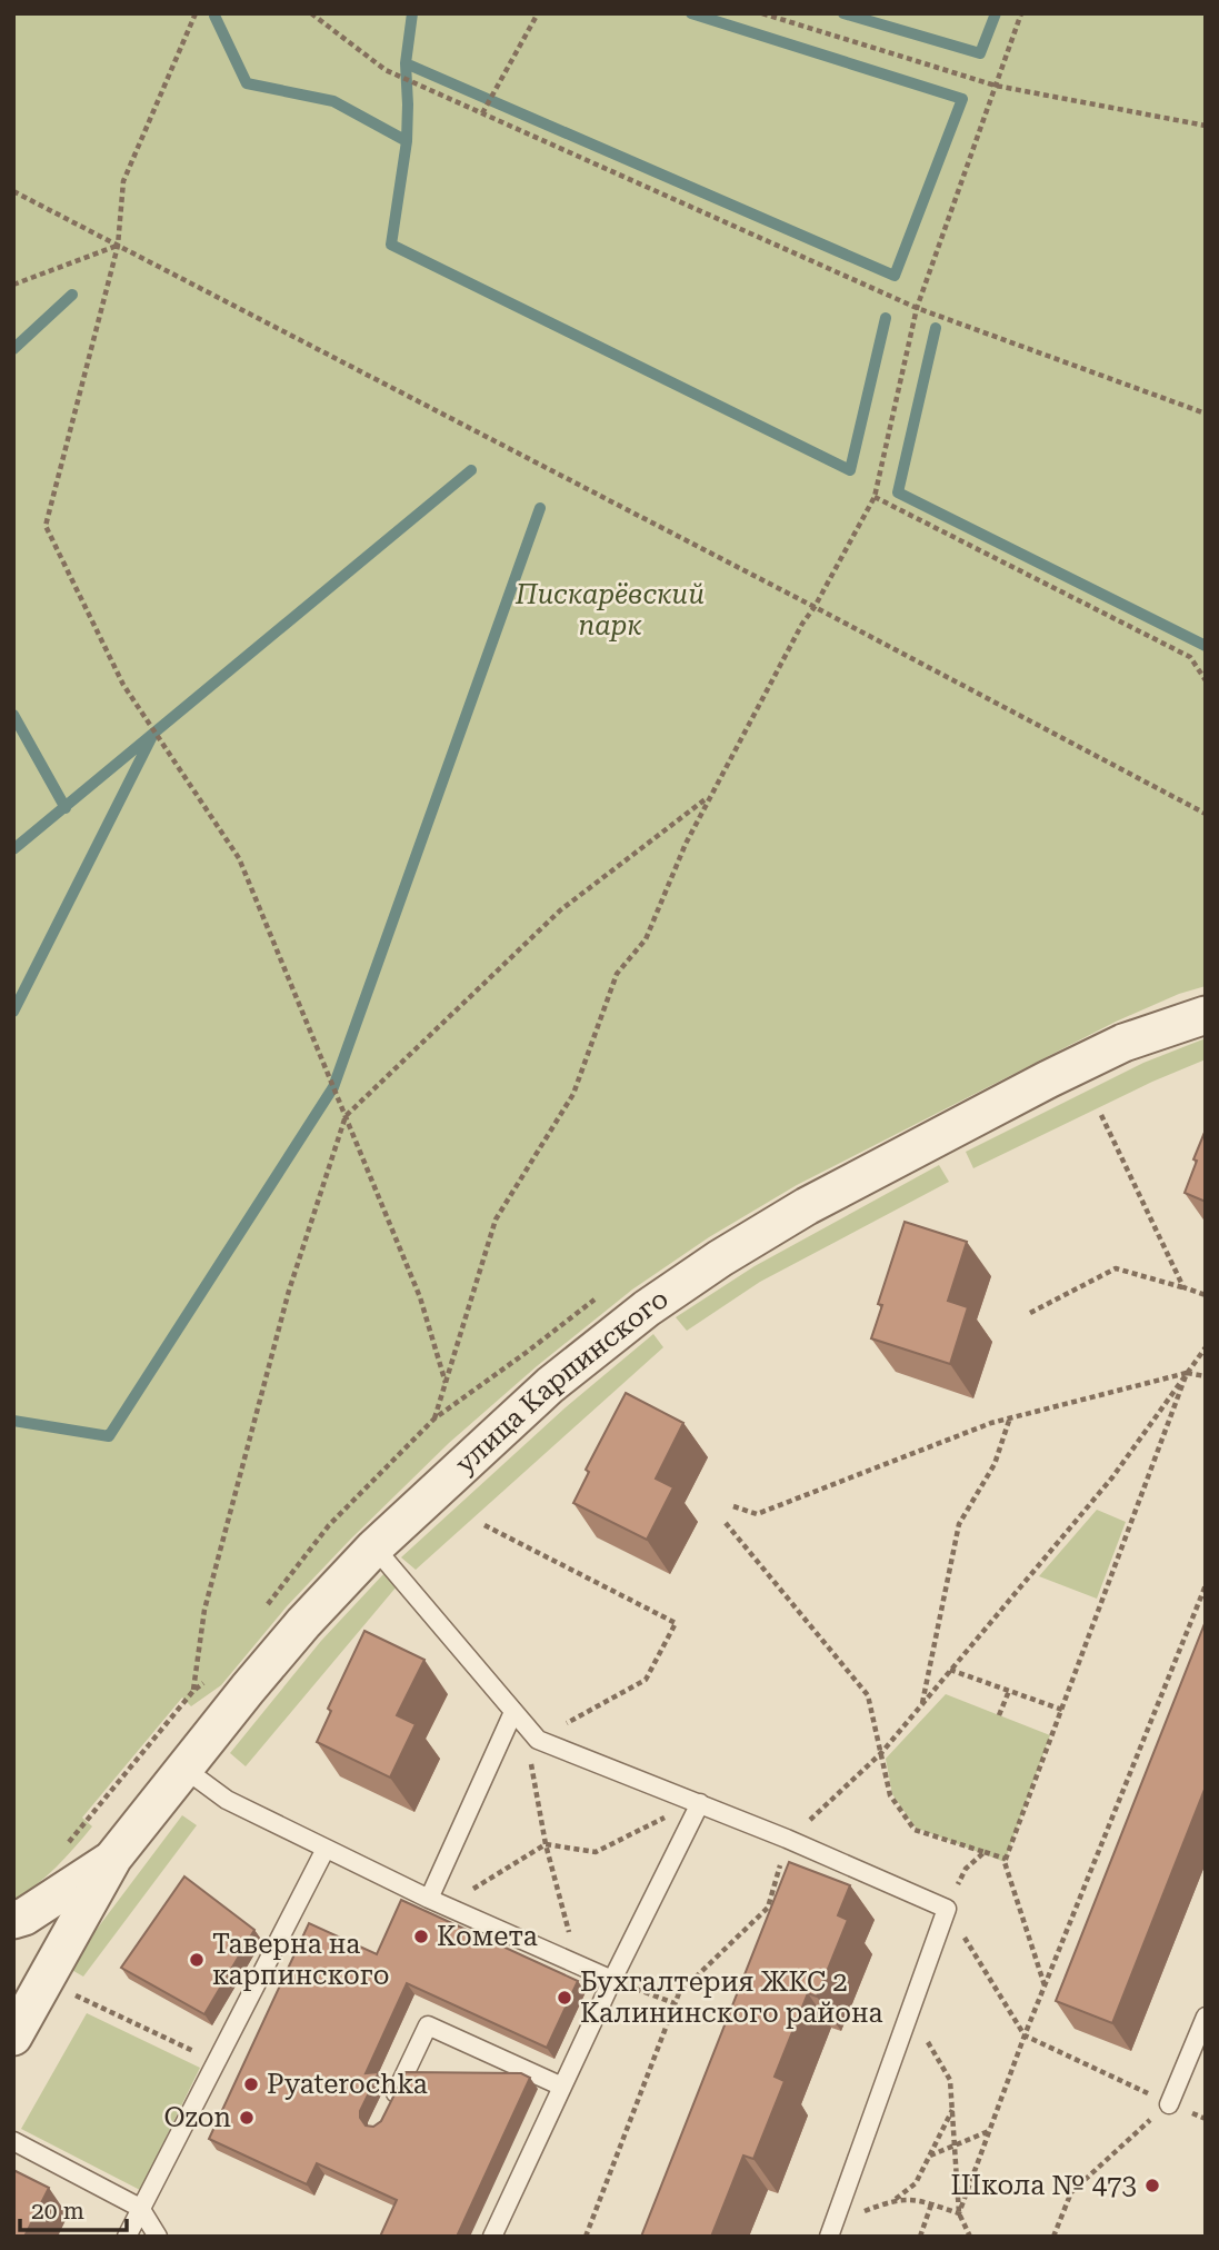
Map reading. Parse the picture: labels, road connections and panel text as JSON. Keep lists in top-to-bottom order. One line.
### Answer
{"streets":{"street":["улица Карпинского"]},"parks":["Пискарёвский парк"],"places":["Комета","Таверна на карпинского","Бухгалтерия ЖКС 2 Калининского района","Pyaterochka","Ozon","Школа № 473"],"scale_bar":"20 m"}
